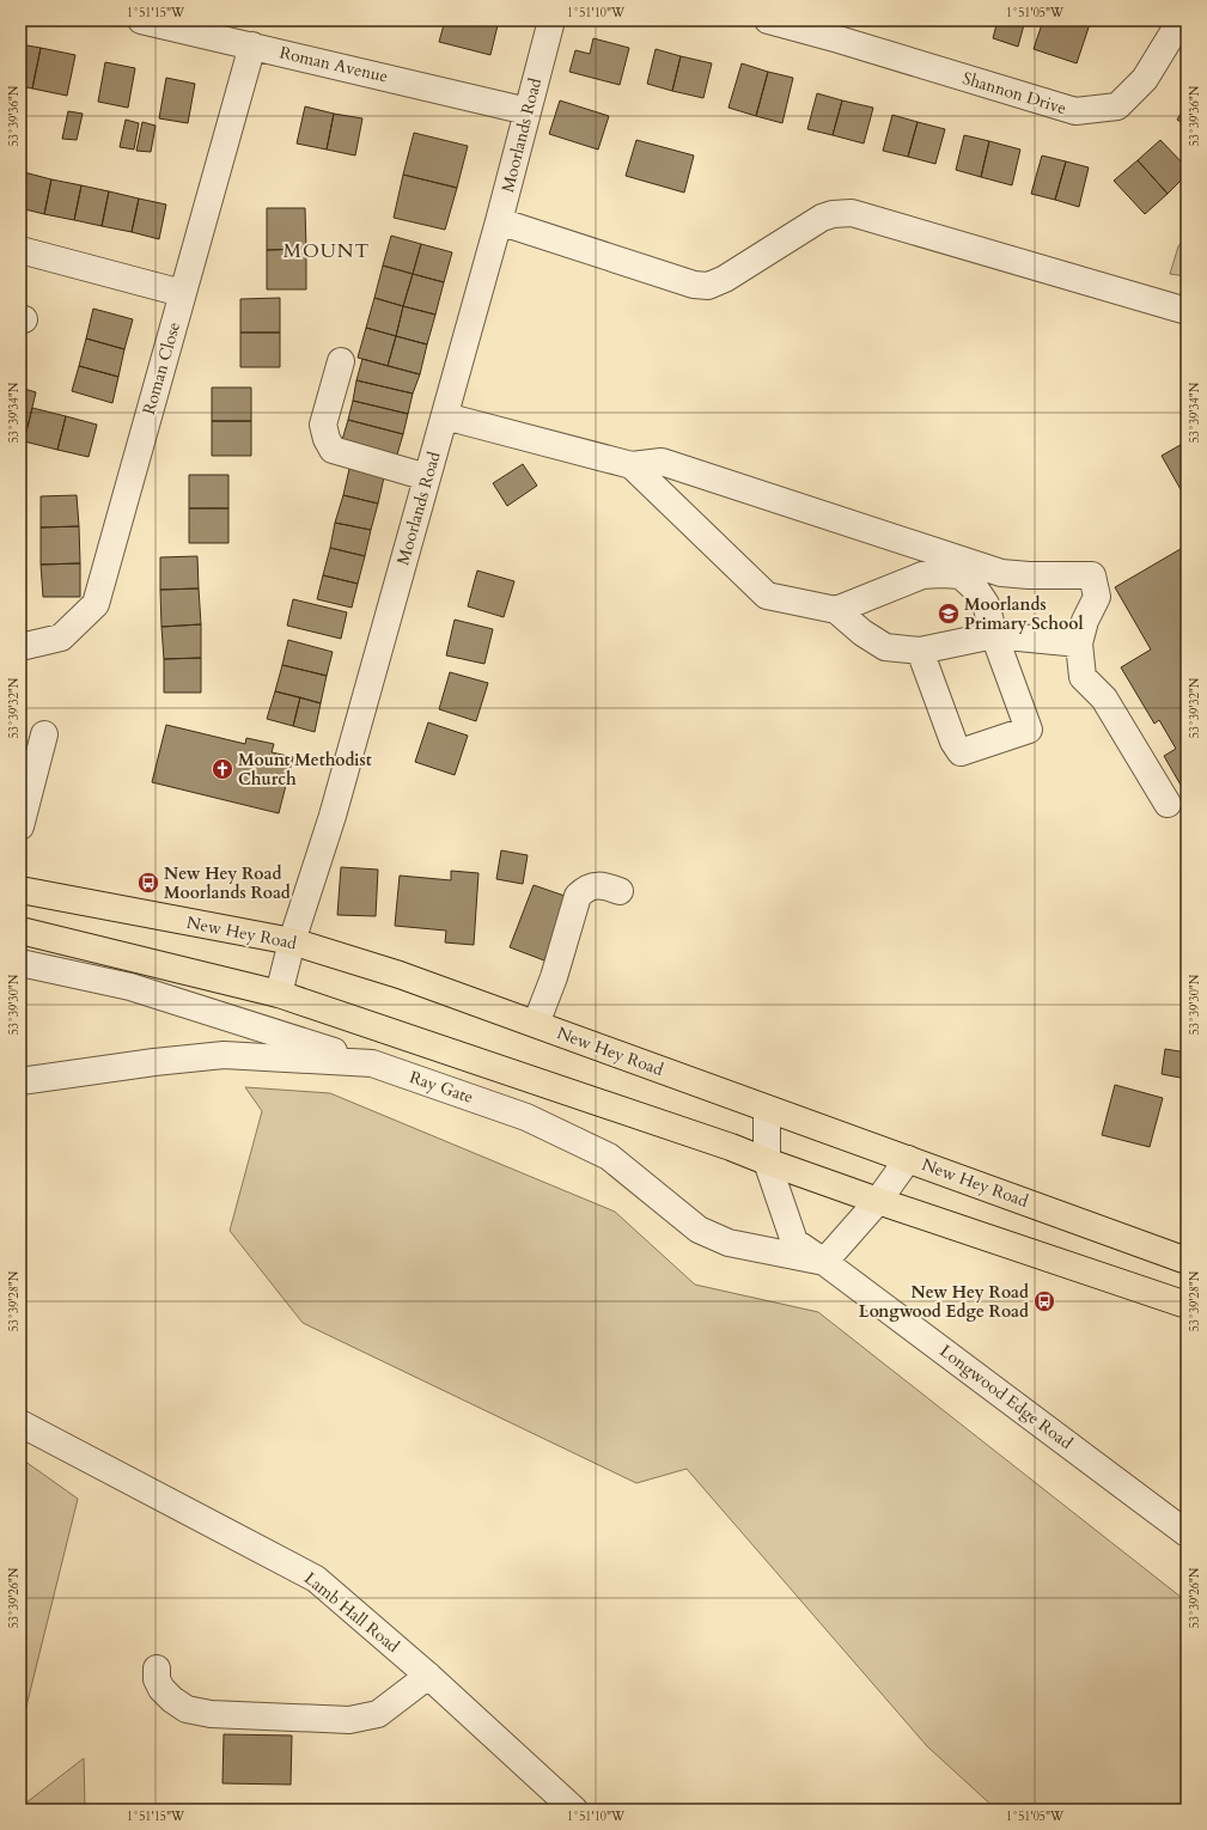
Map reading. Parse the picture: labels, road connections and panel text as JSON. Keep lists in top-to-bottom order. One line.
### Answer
{"streets":{"highway":["New Hey Road"],"street":["Roman Avenue","Shannon Drive","Moorlands Road","Roman Close","Ray Gate","Longwood Edge Road","Lamb Hall Road"]},"crossings":[["Roman Avenue","Moorlands Road"],["Roman Avenue","Roman Close"],["Moorlands Road","New Hey Road"],["New Hey Road","Longwood Edge Road"],["Ray Gate","Longwood Edge Road"]],"districts":["MOUNT"],"places":{"school or university":["Moorlands Primary School"],"church":["Mount Methodist Church"],"bus stop":["New Hey Road Moorlands Road","New Hey Road Longwood Edge Road"]},"coordinates":["1°51'15\"W","1°51'10\"W","1°51'05\"W","53°39'36\"N","53°39'34\"N","53°39'32\"N","53°39'30\"N","53°39'28\"N","53°39'26\"N"]}
